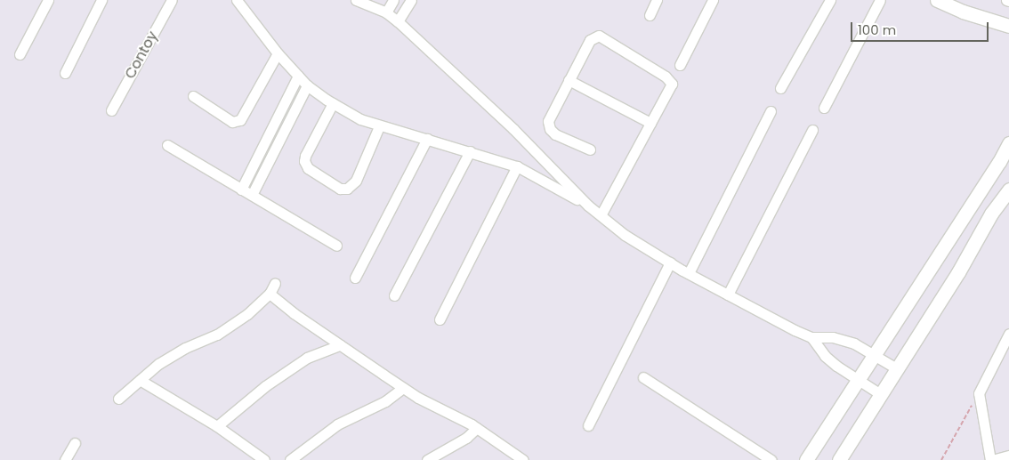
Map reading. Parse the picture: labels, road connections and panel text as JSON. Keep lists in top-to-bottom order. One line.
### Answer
{"streets":{"street":["Contoy"]},"scale_bar":"100 m"}
